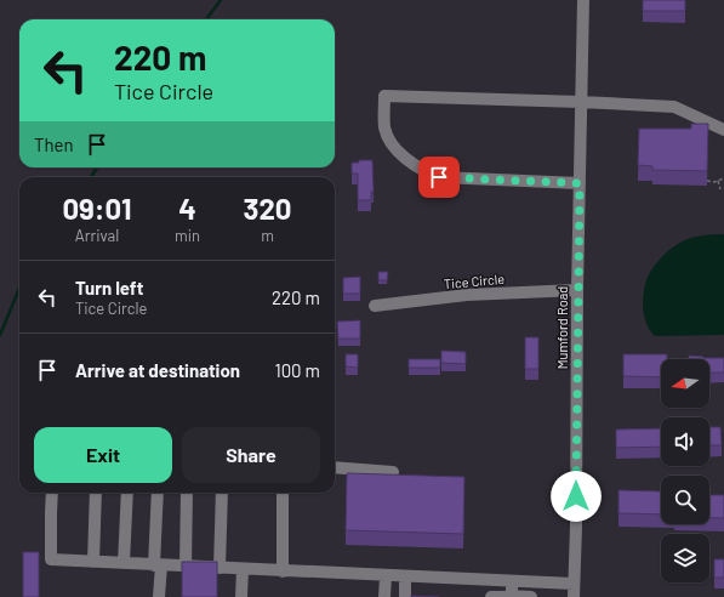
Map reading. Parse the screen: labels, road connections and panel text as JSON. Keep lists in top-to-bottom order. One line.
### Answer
{"streets":{"street":["Tice Circle","Mumford Road"]},"crossings":[["Tice Circle","Mumford Road"]],"north":"left","page":{"turn":["220 m","Tice Circle"],"then":"Then","eta":["09:01","Arrival","4","min","320","m"],"list":[{"name":"Turn left","note":"Tice Circle","value":"220 m"},{"name":"Arrive at destination","value":"100 m"}],"buttons":["Exit","Share"]}}
